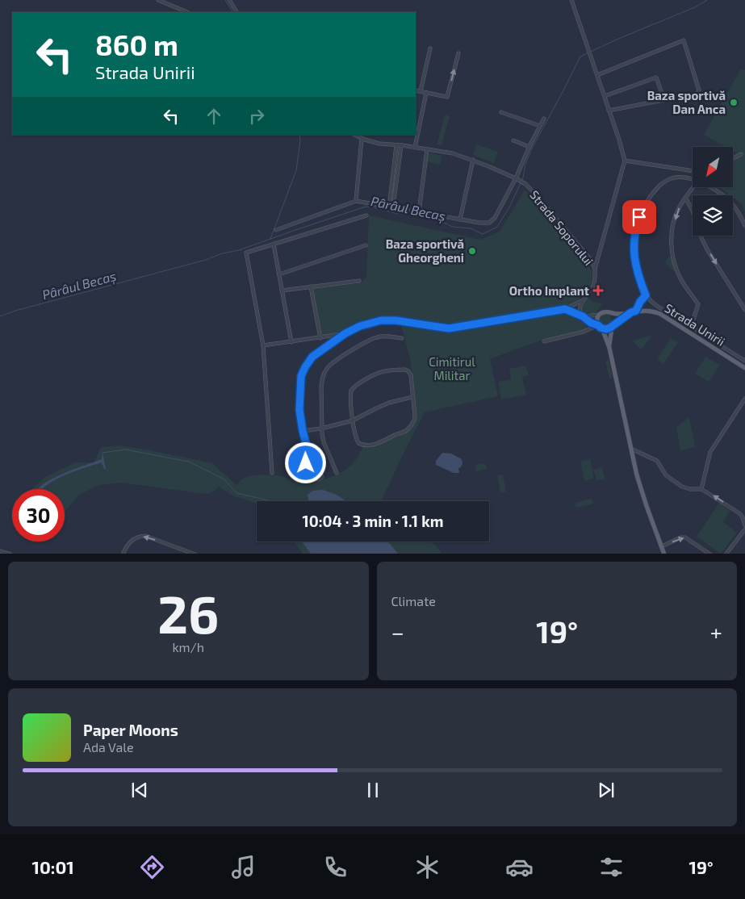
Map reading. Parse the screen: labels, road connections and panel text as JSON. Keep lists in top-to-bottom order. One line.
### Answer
{"streets":{"main road":["Strada Unirii"],"street":["Strada Soporului"]},"water":["Pârâul Becaș"],"parks":["Cimitirul Militar"],"places":{"other":["Baza sportivă Dan Anca","Baza sportivă Gheorgheni"],"health":["Ortho Implant"]},"north":"bottom left","page":{"turn":["860 m","Strada Unirii"],"limit":"30","trip":"10:04 · 3 min · 1.1 km","tile":[["26","km/h"],"Climate"],"heat":["−","19°","+"],"song":["Paper Moons","Ada Vale"],"tabs":["10:01","19°"]}}
